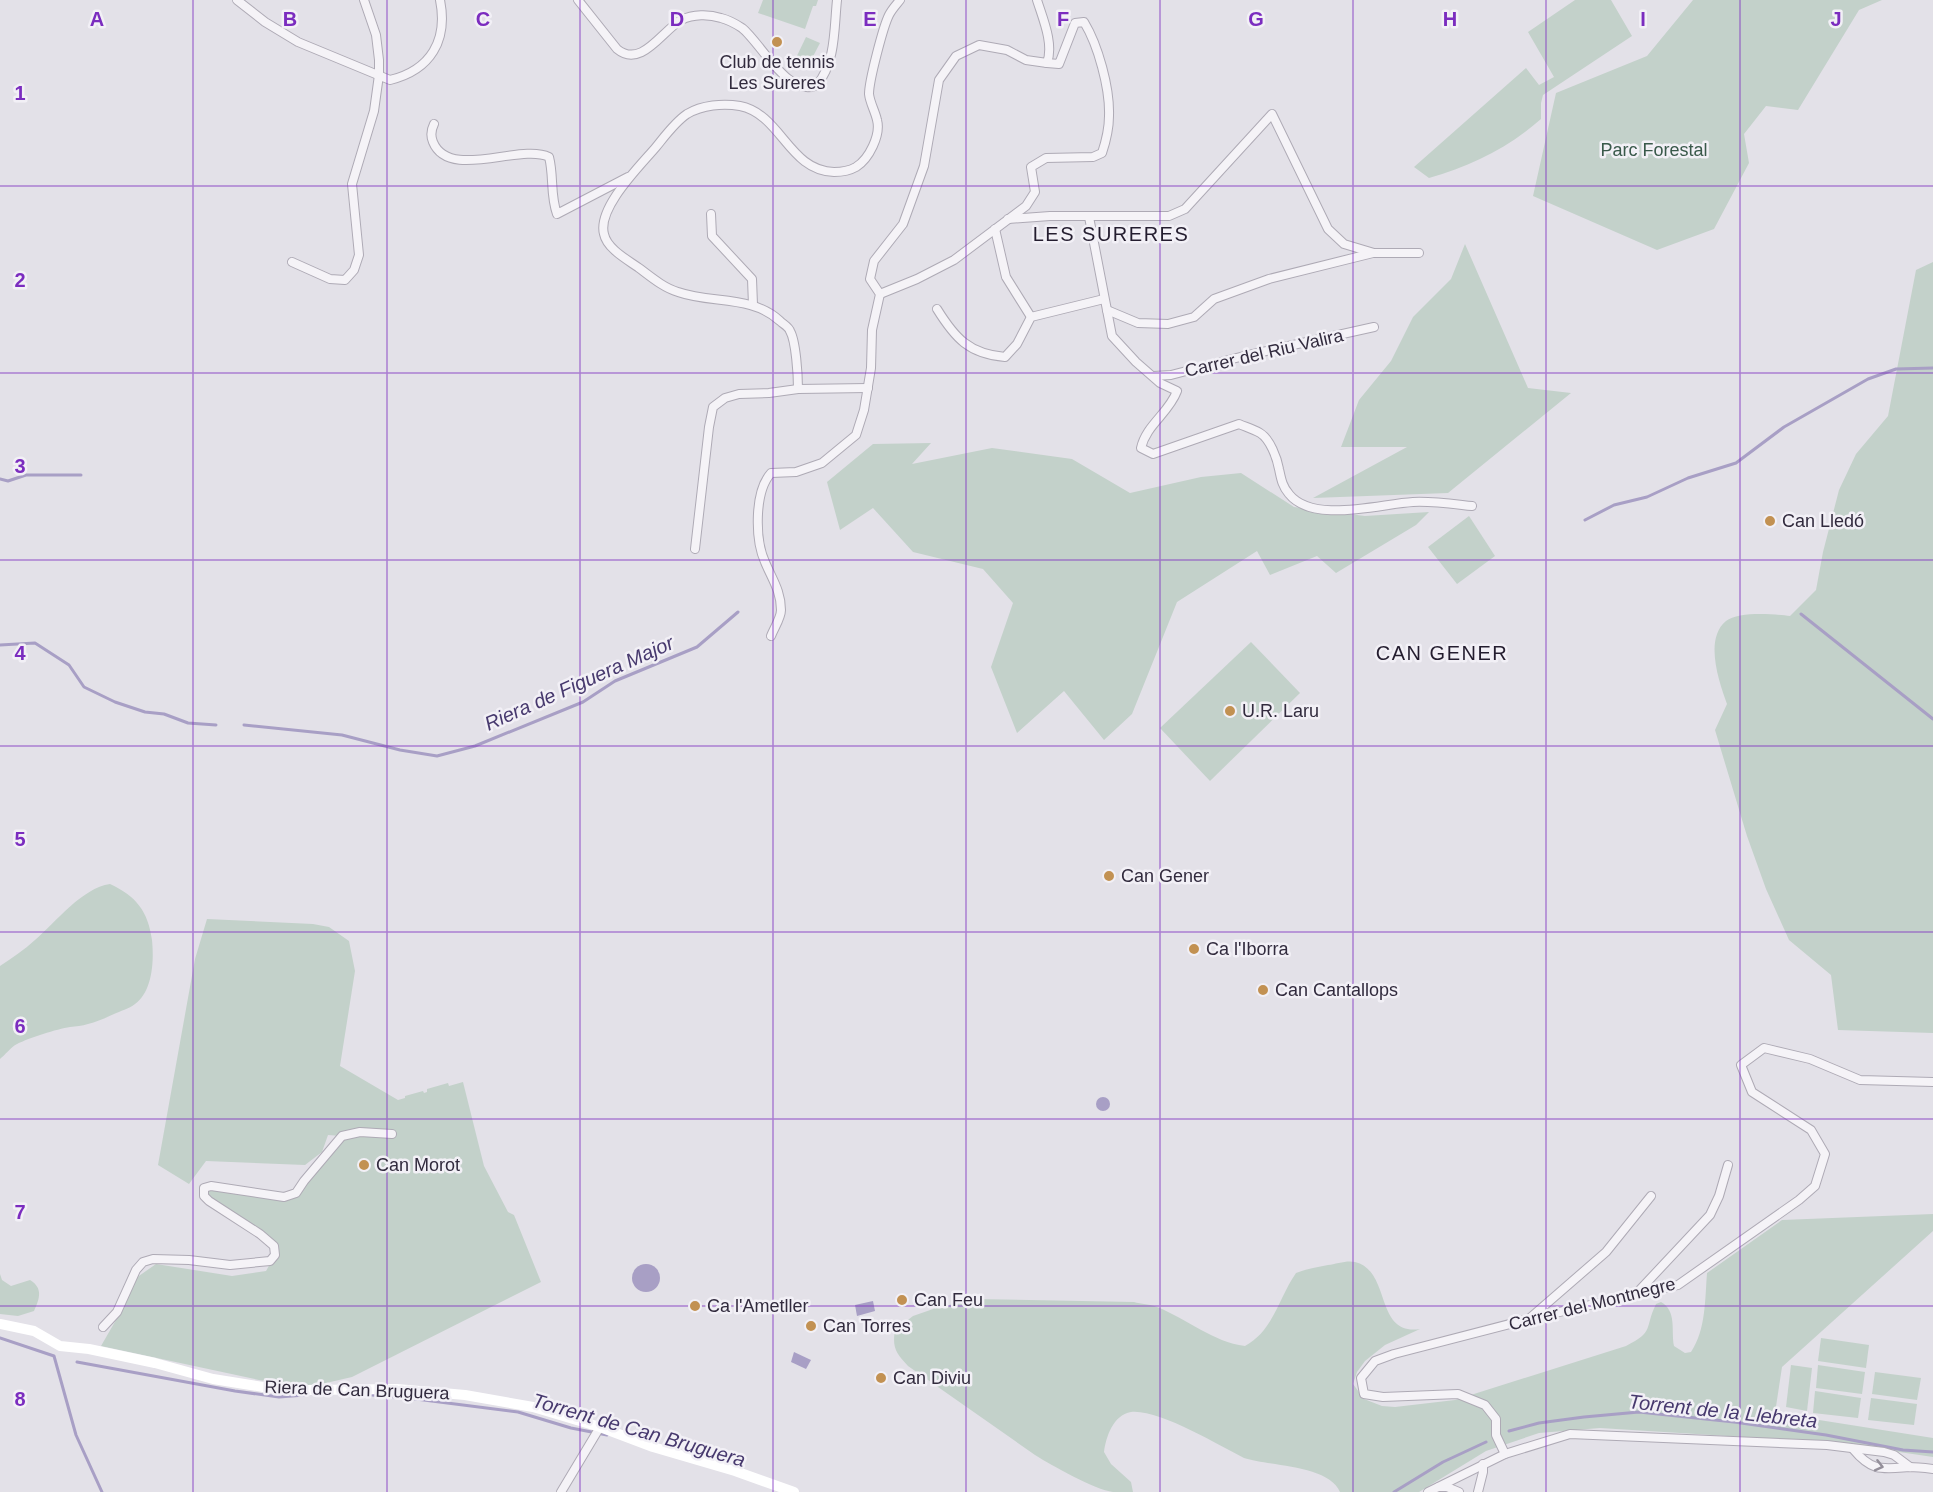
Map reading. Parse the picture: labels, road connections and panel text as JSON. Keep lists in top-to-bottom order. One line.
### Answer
{"streets":{"street":["Carrer del Riu Valira","Carrer del Montnegre","Riera de Can Bruguera"]},"districts":["LES SURERES","CAN GENER"],"water":["Riera de Figuera Major","Torrent de la Llebreta","Torrent de Can Bruguera"],"parks":["Parc Forestal"],"places":["Club de tennis Les Sureres","Can Lledó","U.R. Laru","Can Gener","Ca l'Iborra","Can Cantallops","Can Morot","Can Feu","Ca l'Ametller","Can Torres","Can Diviu"],"grid":{"columns":["A","B","C","D","E","F","G","H","I","J"],"rows":["1","2","3","4","5","6","7","8"]}}
